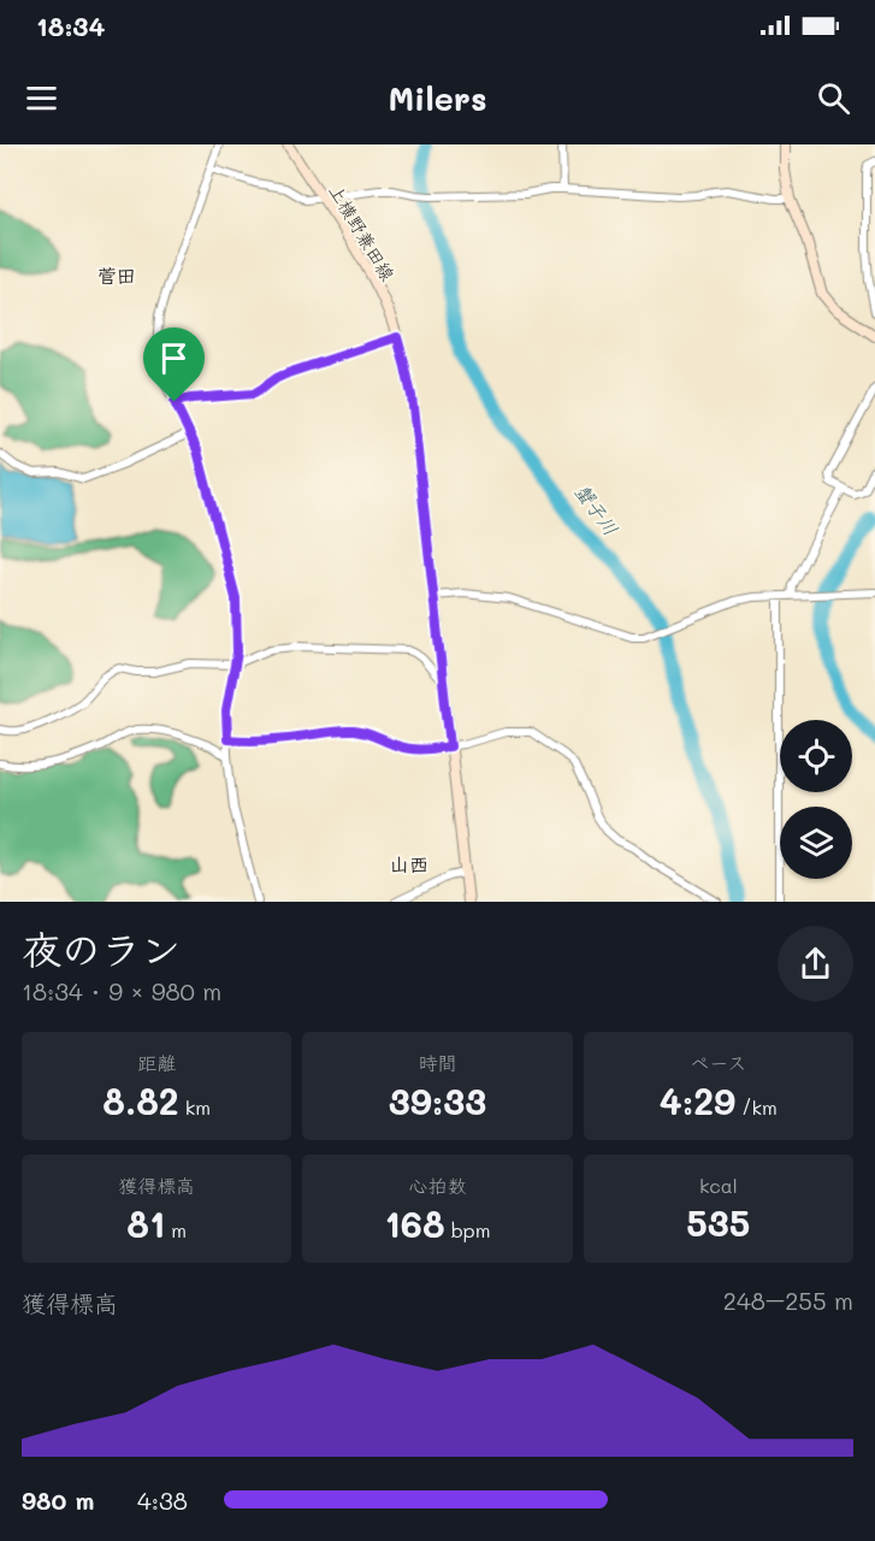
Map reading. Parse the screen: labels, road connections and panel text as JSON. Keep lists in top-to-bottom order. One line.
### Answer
{"streets":{"main road":["上横野兼田線"]},"districts":["菅田","山西"],"water":["蟹子川"],"page":{"status":"18:34","header":"Milers","heading":["夜のラン","18:34 · 9 × 980 m"],"stats":[["距離","8.82 km"],["時間","39:33"],["ペース","4:29 /km"],["獲得標高","81 m"],["心拍数","168 bpm"],["kcal","535"]],"chart":["獲得標高","248–255 m"],"list":[{"name":"980 m","note":"4:38"}]}}
